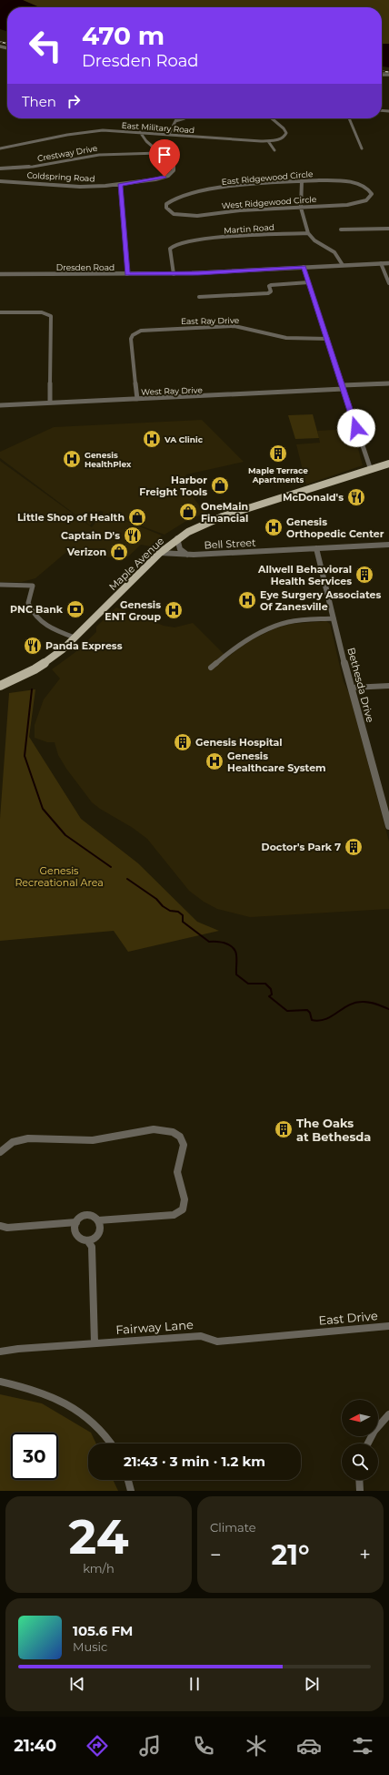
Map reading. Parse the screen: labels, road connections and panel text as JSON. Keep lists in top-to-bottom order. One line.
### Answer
{"streets":{"main road":["Maple Avenue"],"street":["East Military Road","Crestway Drive","Coldspring Road","East Ridgewood Circle","West Ridgewood Circle","Martin Road","Dresden Road","East Ray Drive","West Ray Drive","Bell Street","Bethesda Drive","East Drive","Fairway Lane"]},"crossings":[["East Military Road","Coldspring Road"],["Crestway Drive","Coldspring Road"],["East Ridgewood Circle","West Ridgewood Circle"],["Martin Road","Dresden Road"],["East Ray Drive","West Ray Drive"],["Bell Street","Maple Avenue"],["Bell Street","Bethesda Drive"],["East Drive","Fairway Lane"]],"parks":["Genesis Recreational Area"],"places":{"hospital":["VA Clinic","Genesis HealthPlex","Genesis Orthopedic Center","Eye Surgery Associates Of Zanesville","Genesis ENT Group","Genesis Healthcare System"],"building":["Maple Terrace Apartments","Allwell Behavioral Health Services","Genesis Hospital","Doctor's Park 7","The Oaks at Bethesda"],"shop":["Harbor Freight Tools","OneMain Financial","Little Shop of Health","Verizon"],"restaurant":["McDonald's","Captain D's","Panda Express"],"bank":["PNC Bank"]},"north":"left","page":{"turn":["470 m","Dresden Road"],"then":"Then","limit":"30","trip":"21:43 · 3 min · 1.2 km","tile":[["24","km/h"],"Climate"],"heat":["−","21°","+"],"song":["105.6 FM","Music"],"tabs":"21:40"}}
